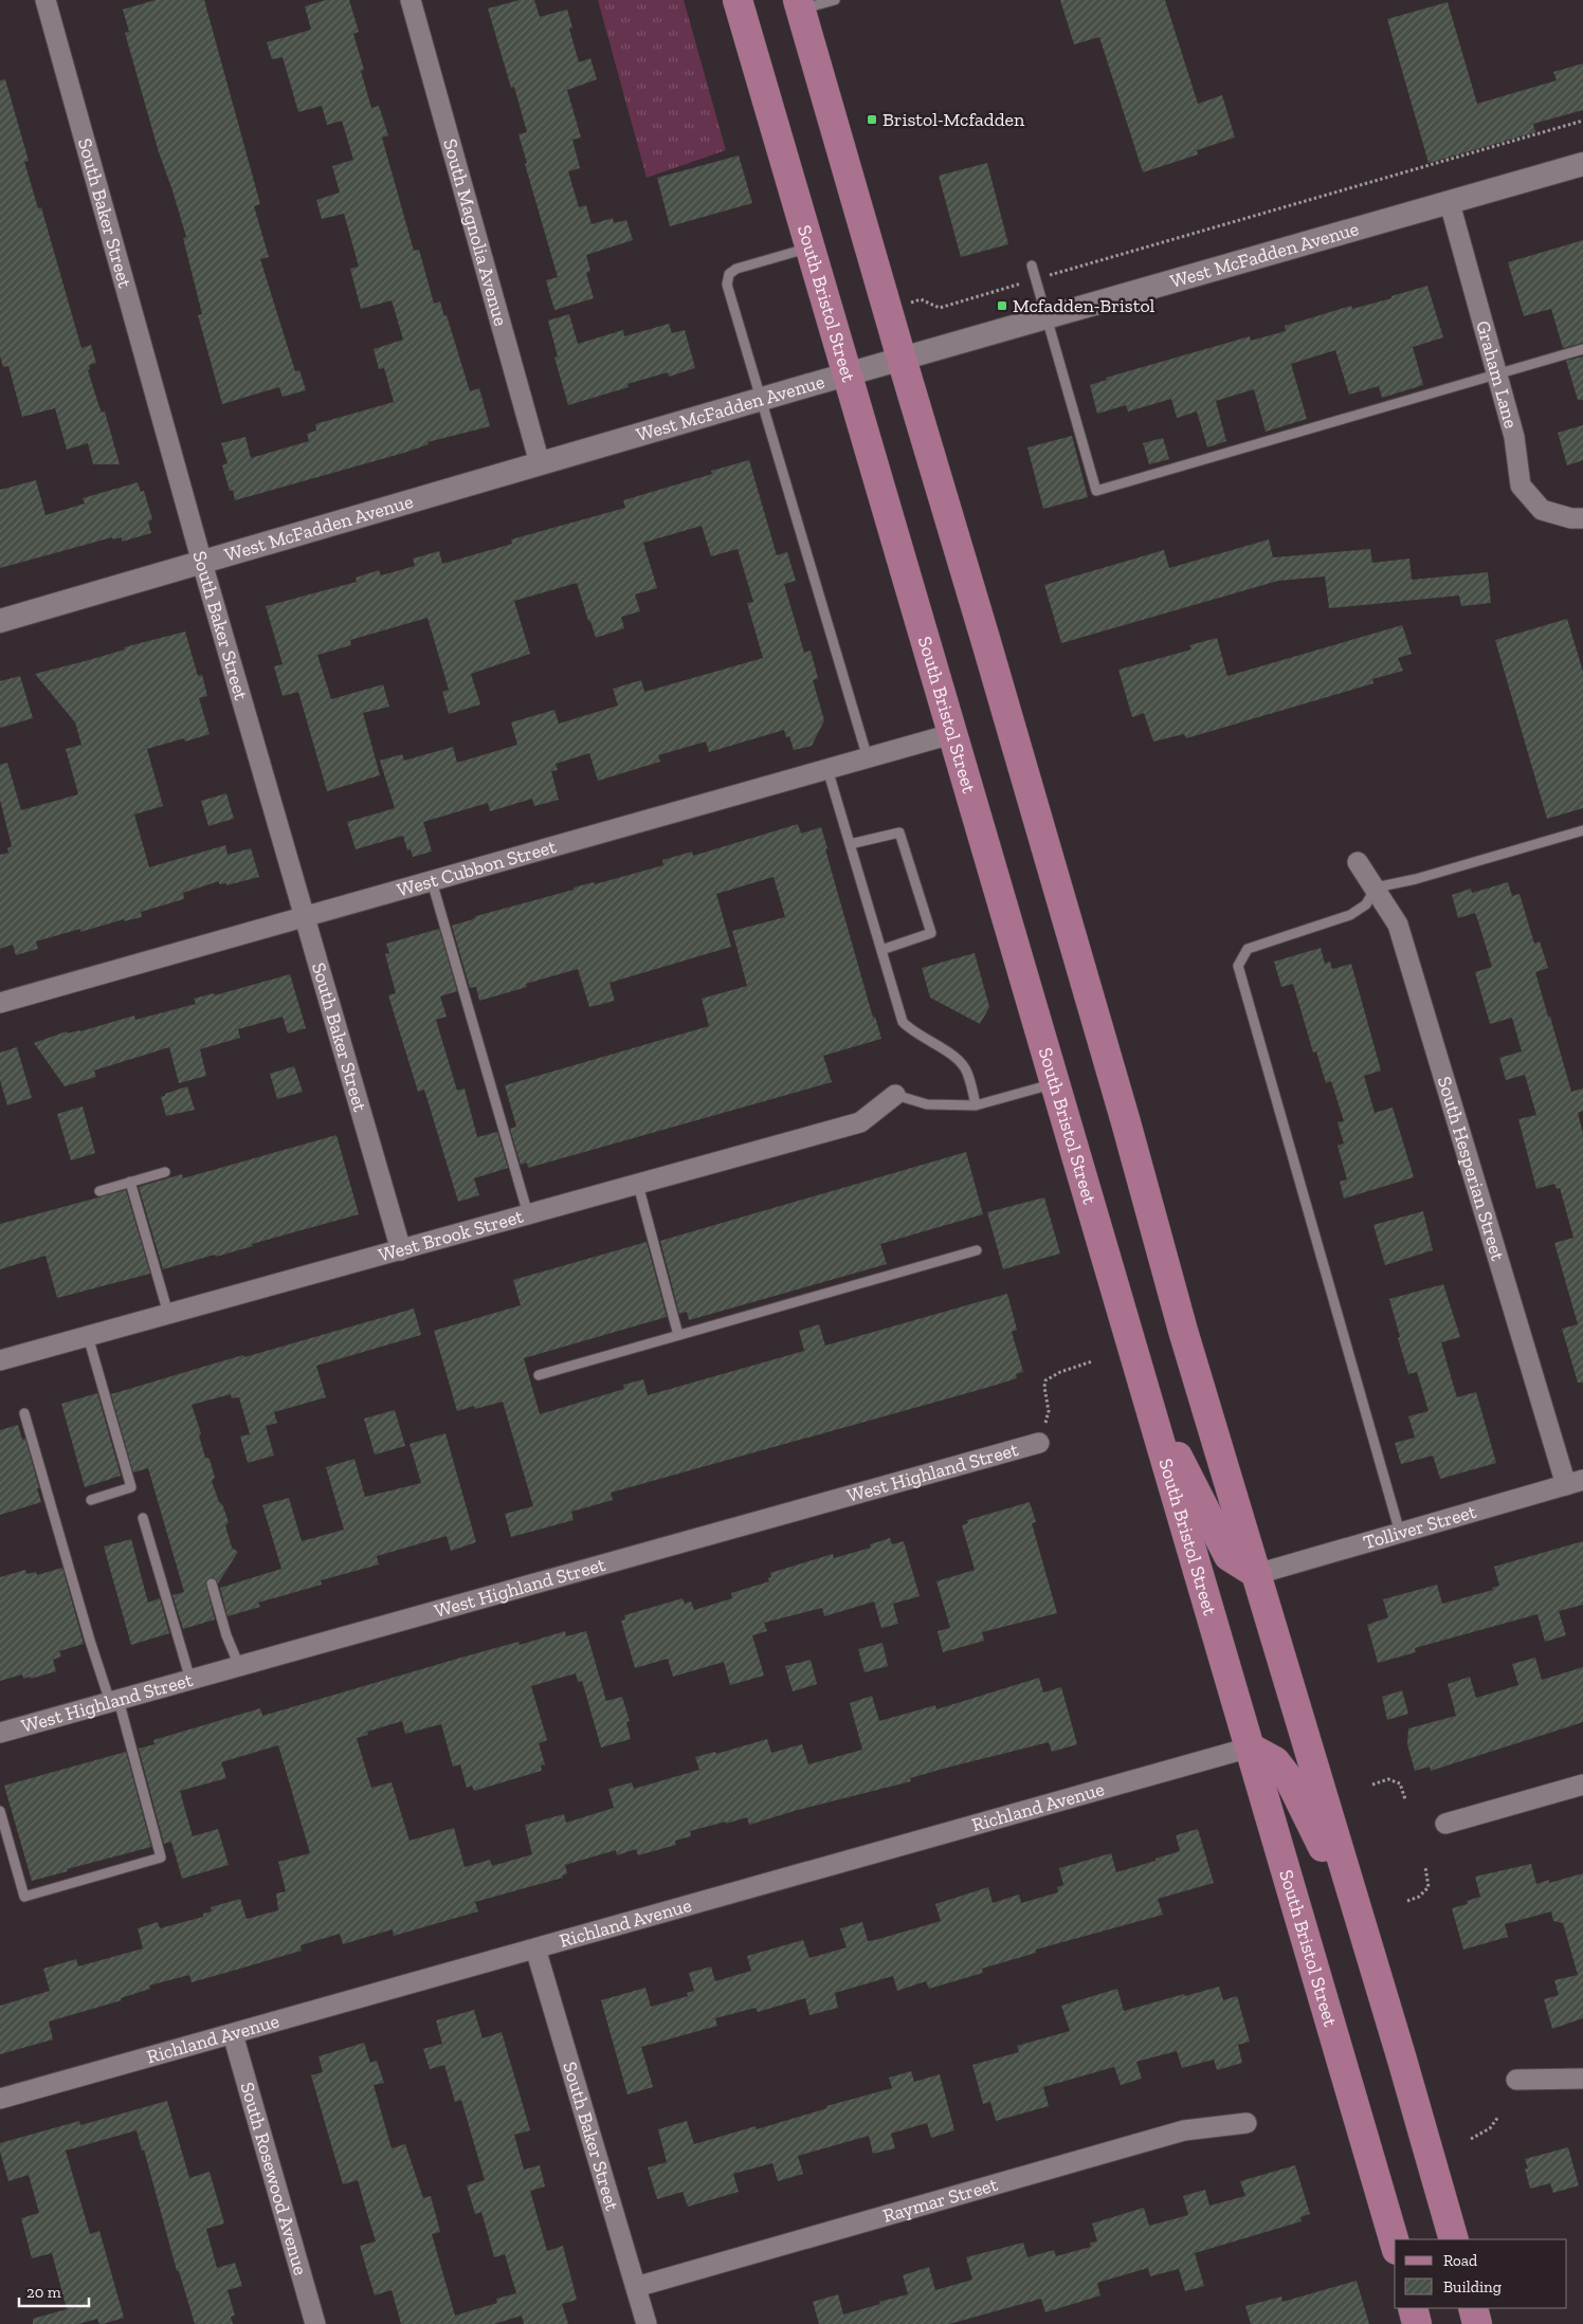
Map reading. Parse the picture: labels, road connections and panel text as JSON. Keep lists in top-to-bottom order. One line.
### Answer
{"streets":{"main road":["South Bristol Street"],"street":["South Baker Street","South Magnolia Avenue","West McFadden Avenue","Graham Lane","West Cubbon Street","South Hesperian Street","West Brook Street","West Highland Street","Tolliver Street","Richland Avenue","South Rosewood Avenue","Raymar Street"]},"crossings":[["South Baker Street","West McFadden Avenue"],["South Baker Street","West Cubbon Street"],["South Baker Street","West Brook Street"],["South Baker Street","Richland Avenue"],["South Baker Street","Raymar Street"],["South Magnolia Avenue","West McFadden Avenue"],["West McFadden Avenue","South Bristol Street"],["West McFadden Avenue","Graham Lane"],["South Bristol Street","West Cubbon Street"],["South Bristol Street","Richland Avenue"],["South Hesperian Street","Tolliver Street"],["Richland Avenue","South Rosewood Avenue"]],"places":{"transit":["Bristol-Mcfadden","Mcfadden-Bristol"]},"legend":["Road","Building"],"scale_bar":"20 m"}
